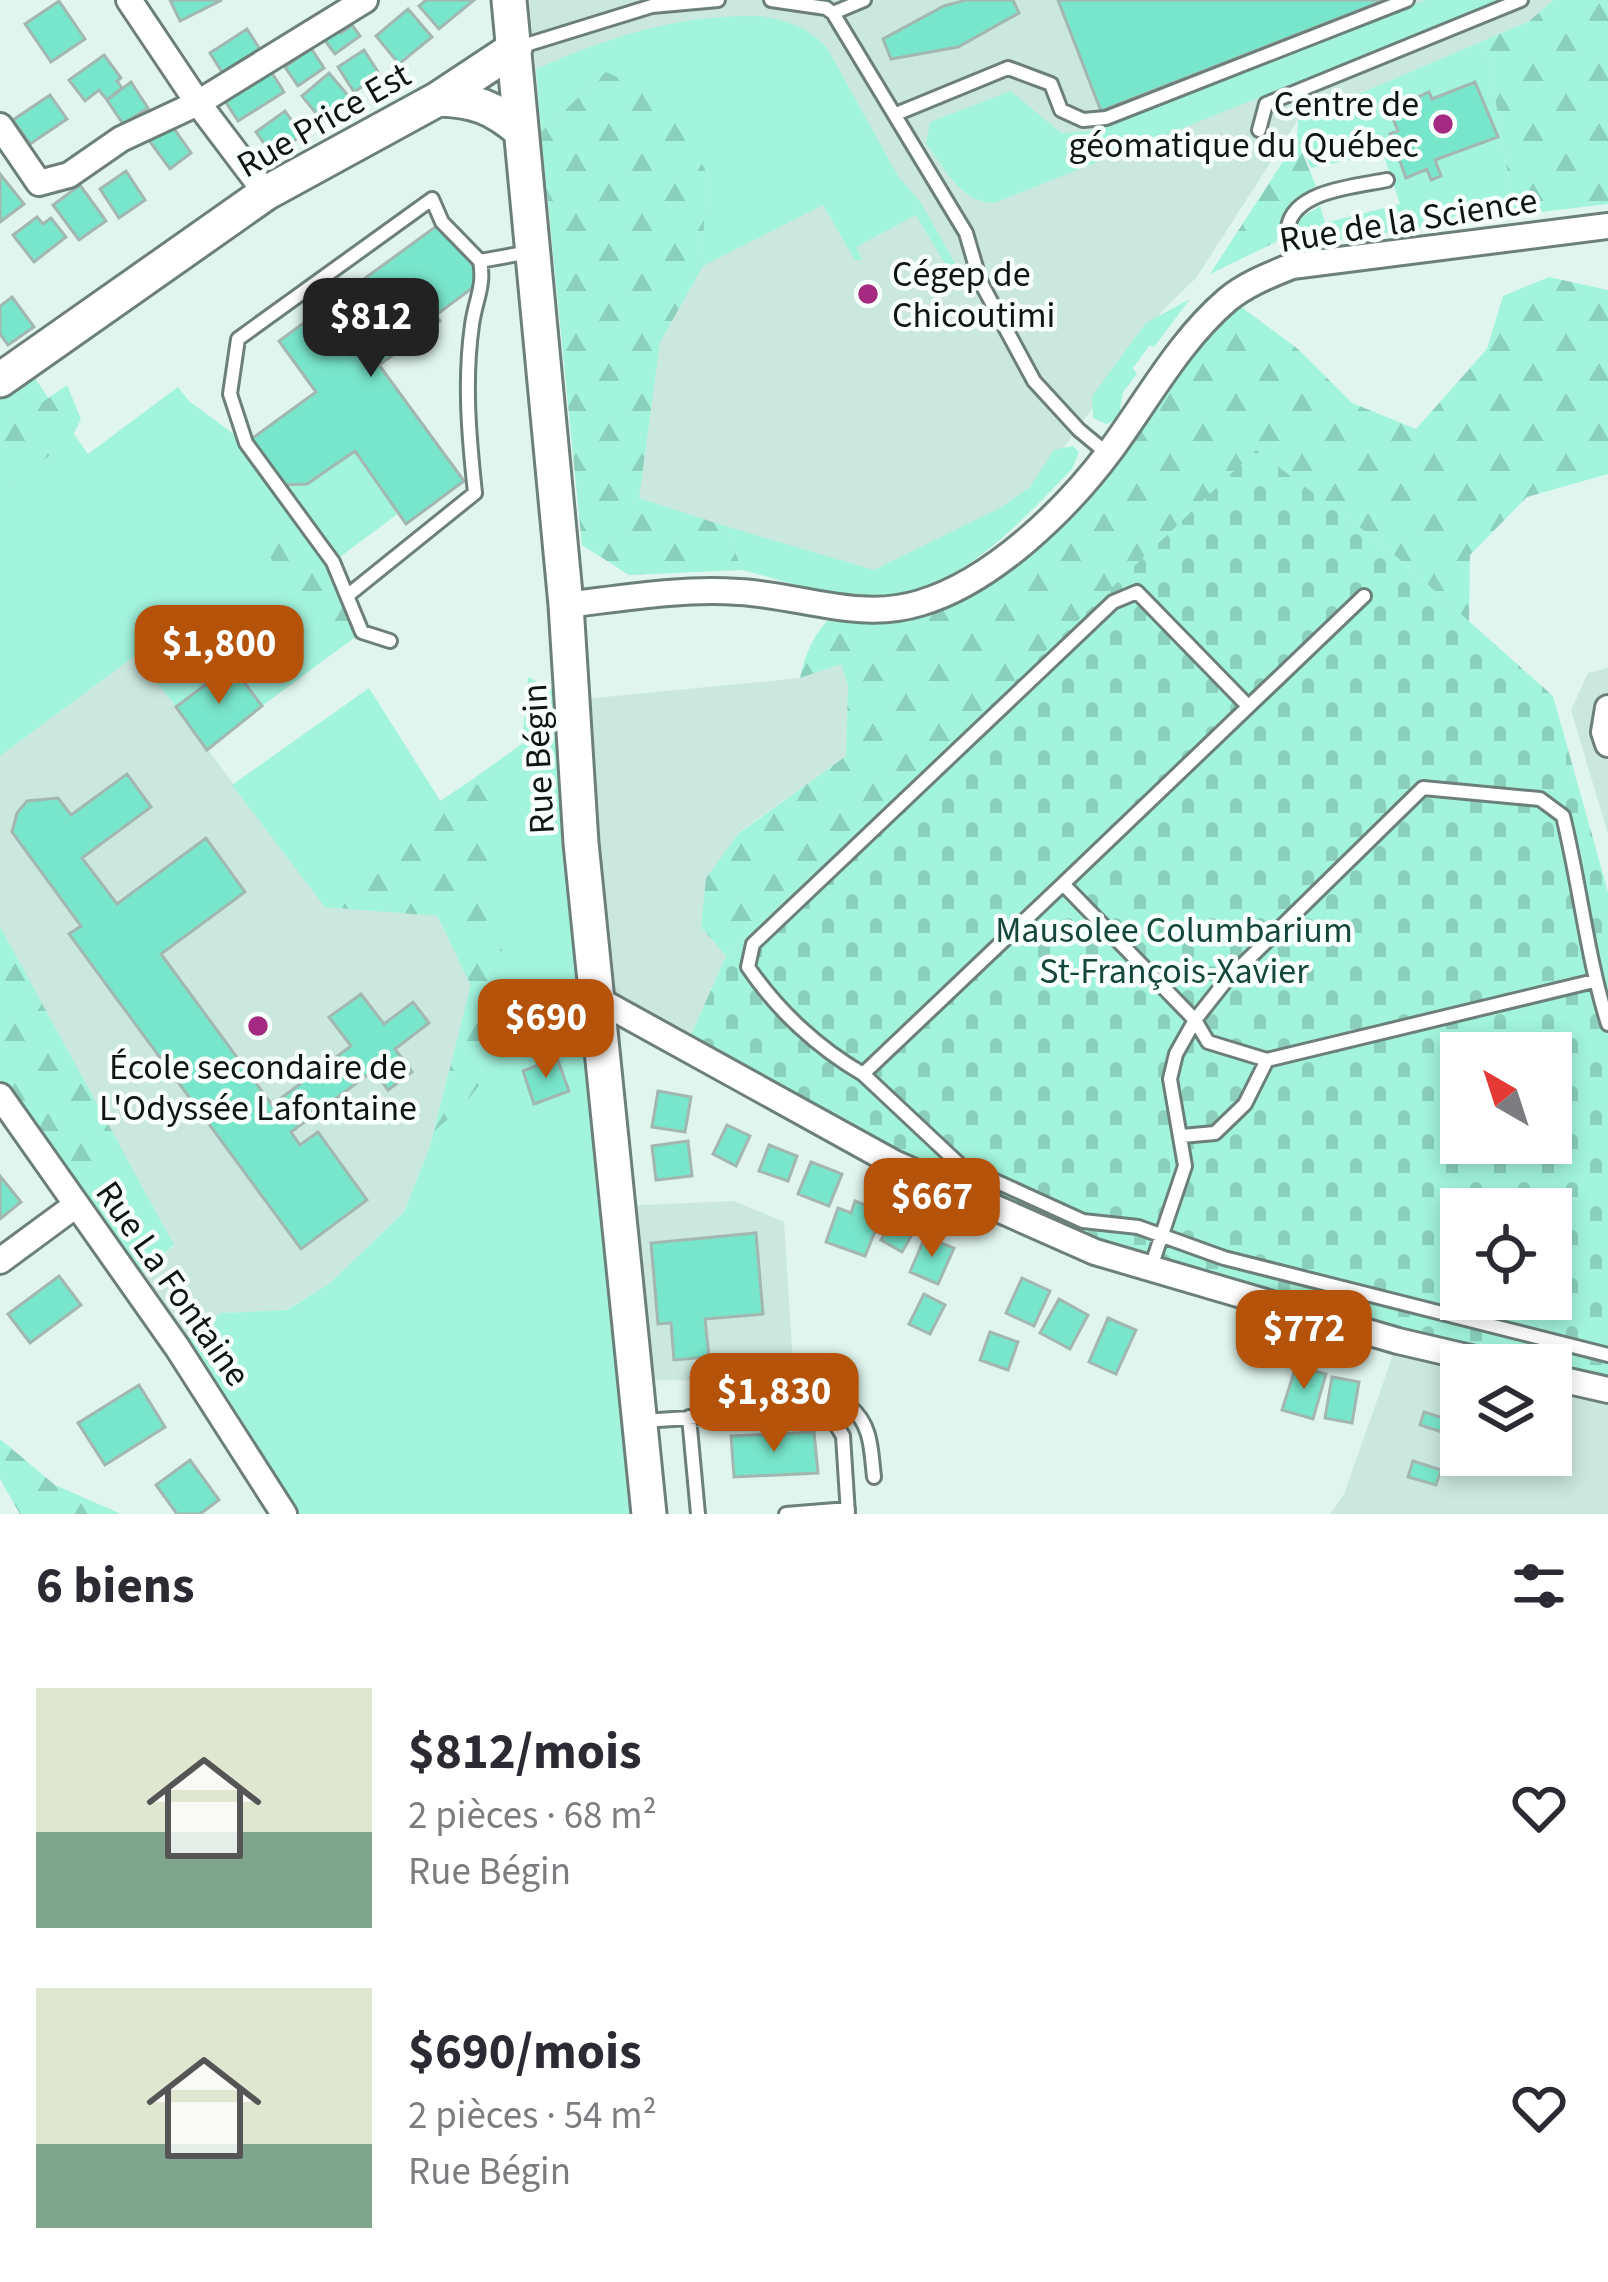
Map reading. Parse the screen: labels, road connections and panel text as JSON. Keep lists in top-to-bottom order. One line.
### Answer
{"streets":{"street":["Rue Price Est","Rue de la Science","Rue Bégin","Rue La Fontaine"]},"crossings":[["Rue Price Est","Rue Bégin"],["Rue de la Science","Rue Bégin"]],"parks":["Mausolee Columbarium St-François-Xavier"],"places":["Centre de géomatique du Québec","Cégep de Chicoutimi","École secondaire de L'Odyssée Lafontaine"],"north":"top left","page":{"price":["$812","$1,800","$690","$667","$772","$1,830"],"heading":"6 biens","list":[{"name":"$812/mois","note":"2 pièces · 68 m² · Rue Bégin"},{"name":"$690/mois","note":"2 pièces · 54 m² · Rue Bégin"}]}}
